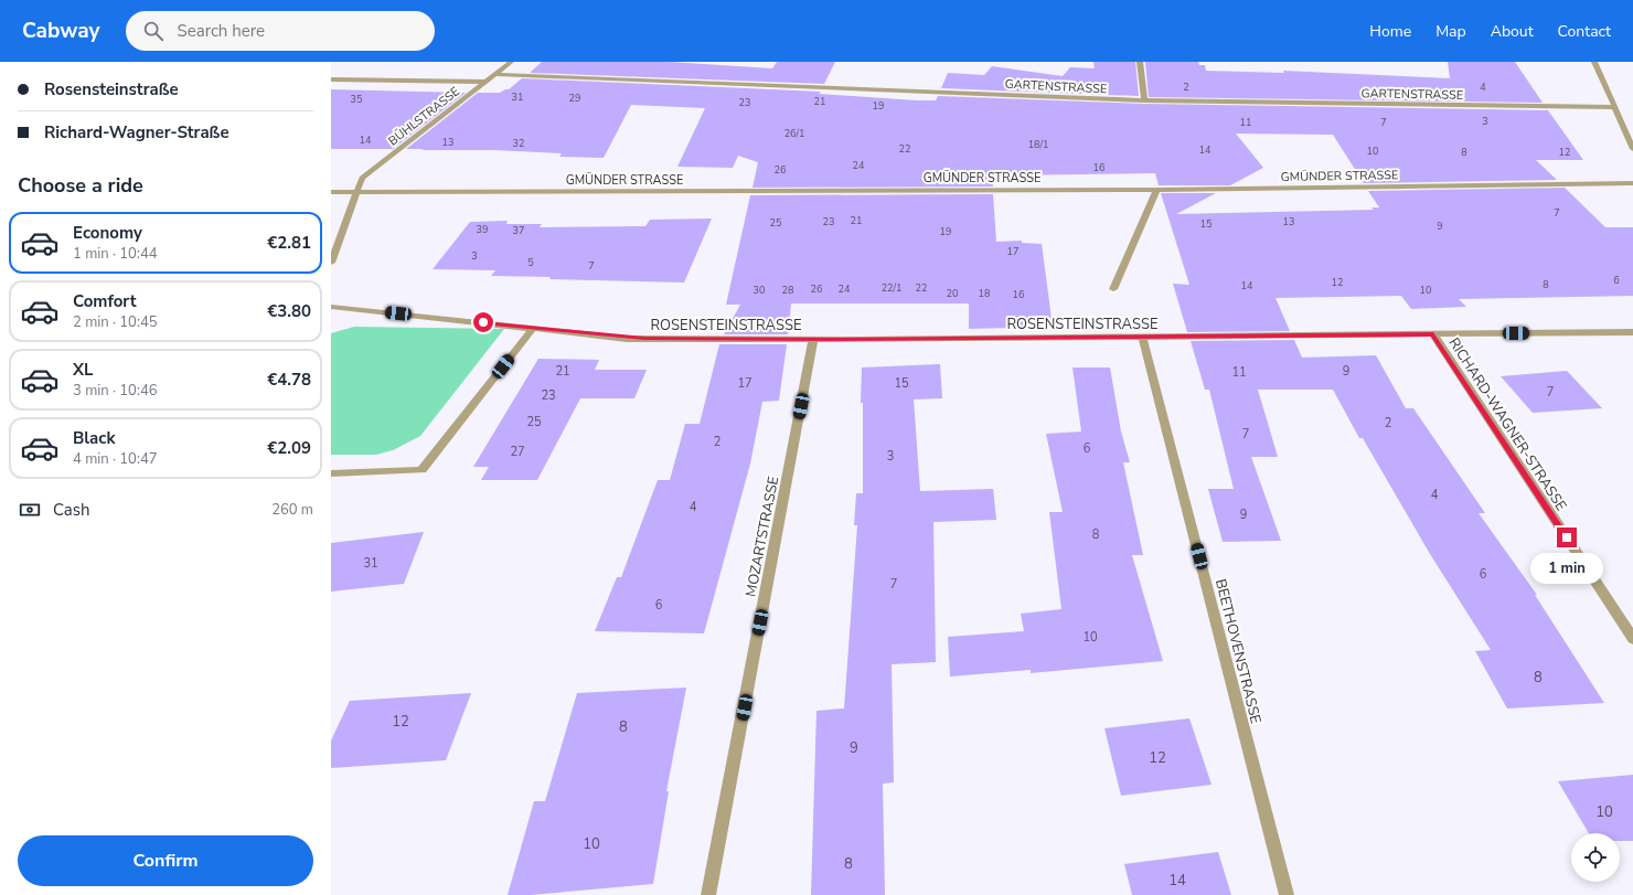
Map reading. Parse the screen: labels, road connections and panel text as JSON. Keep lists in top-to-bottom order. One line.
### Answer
{"streets":{"street":["GARTENSTRASSE","BÜHLSTRASSE","GMÜNDER STRASSE","ROSENSTEINSTRASSE","RICHARD-WAGNER-STRASSE","MOZARTSTRASSE","BEETHOVENSTRASSE"]},"crossings":[["GARTENSTRASSE","BÜHLSTRASSE"],["BÜHLSTRASSE","GMÜNDER STRASSE"],["ROSENSTEINSTRASSE","RICHARD-WAGNER-STRASSE"],["ROSENSTEINSTRASSE","MOZARTSTRASSE"],["ROSENSTEINSTRASSE","BEETHOVENSTRASSE"]],"house_numbers":["2","4","31","29","35","21","23","19","3","11","7","26/1","14","13","32","18/1","22","14","10","8","12","24","16","26","7","21","23","13","25","15","9","39","37","19","17","3","5","7","6","12","8","14","22/1","22","26","24","30","28","10","20","18","16","21","9","11","17","15","7","23","25","2","7","2","6","27","3","4","4","9","8","31","6","7","6","10","8","12","8","9","12","10","10","8","14"],"page":{"header":"Cabway","search":"Search here","nav":["Home","Map","About","Contact"],"banner":["Rosensteinstraße","Richard-Wagner-Straße"],"heading":"Choose a ride","list":[{"name":"Economy","note":"1 min · 10:44","value":"€2.81"},{"name":"Comfort","note":"2 min · 10:45","value":"€3.80"},{"name":"XL","note":"3 min · 10:46","value":"€4.78"},{"name":"Black","note":"4 min · 10:47","value":"€2.09"}],"pay":["Cash","260 m"],"bubble":"1 min","buttons":"Confirm"}}
